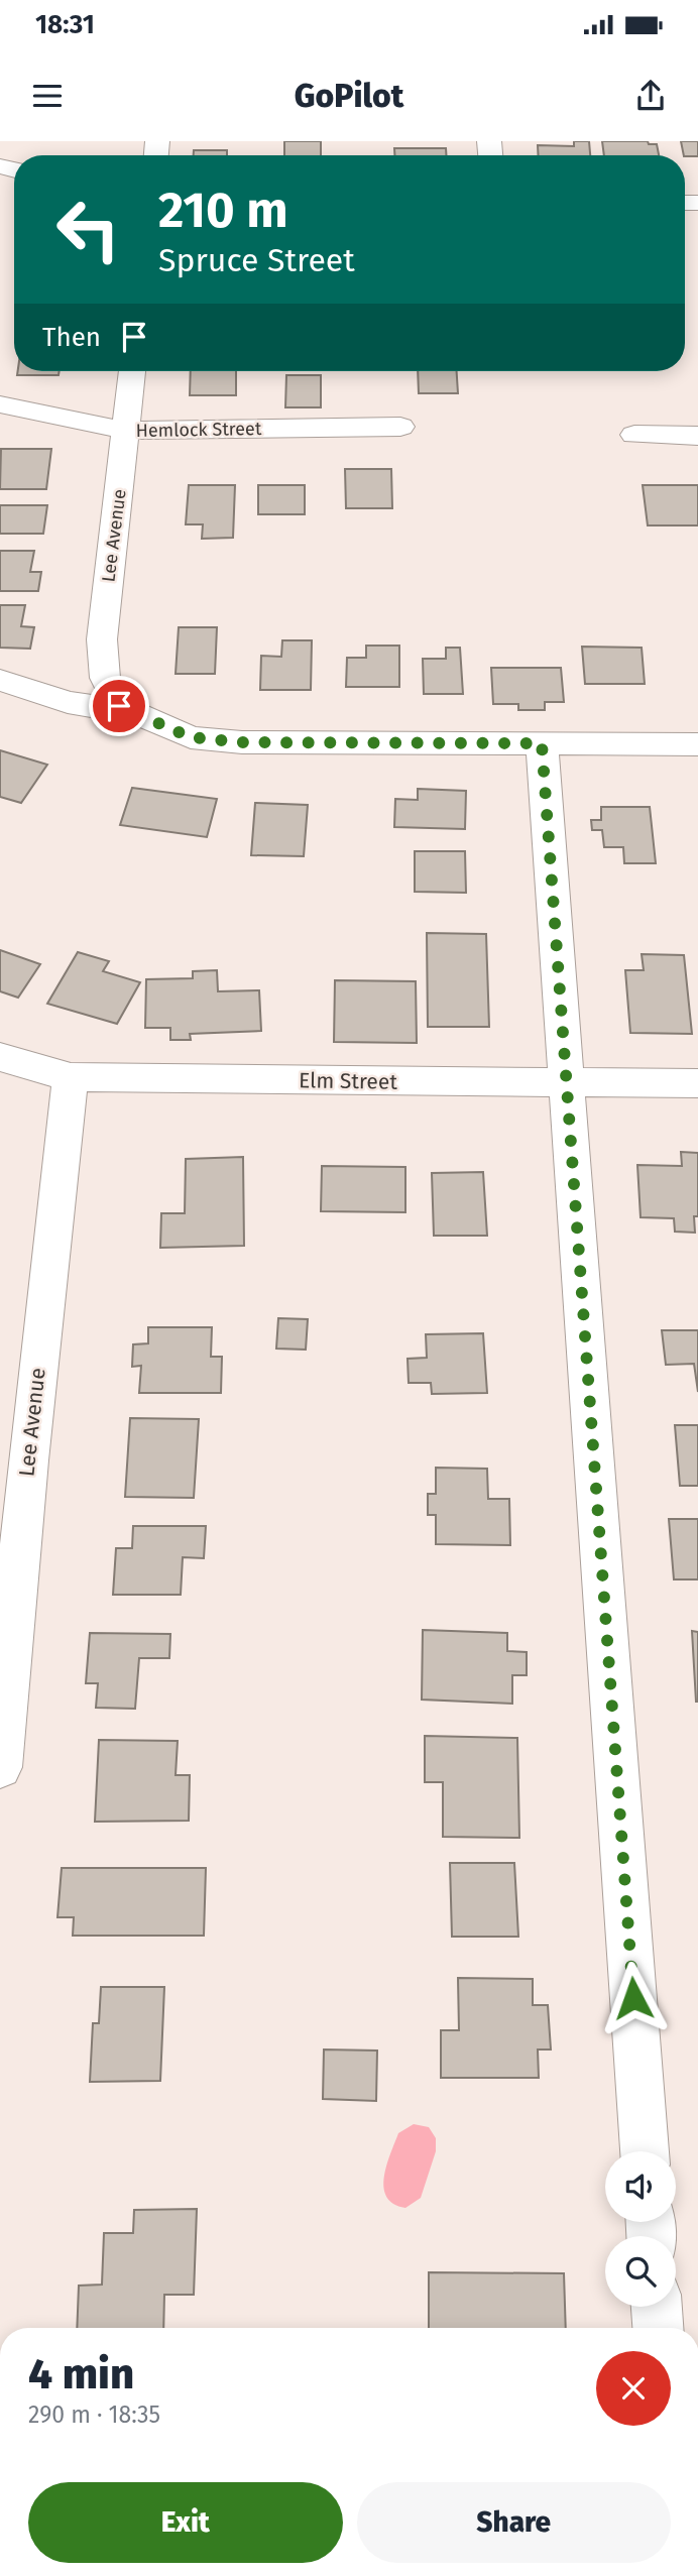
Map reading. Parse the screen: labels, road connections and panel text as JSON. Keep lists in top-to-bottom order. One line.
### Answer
{"streets":{"street":["Hemlock Street","Lee Avenue","Elm Street"]},"crossings":[["Hemlock Street","Lee Avenue"],["Lee Avenue","Elm Street"]],"page":{"status":"18:31","header":"GoPilot","turn":["210 m","Spruce Street"],"then":"Then","heading":["4 min","290 m · 18:35"],"buttons":["Exit","Share"]}}
